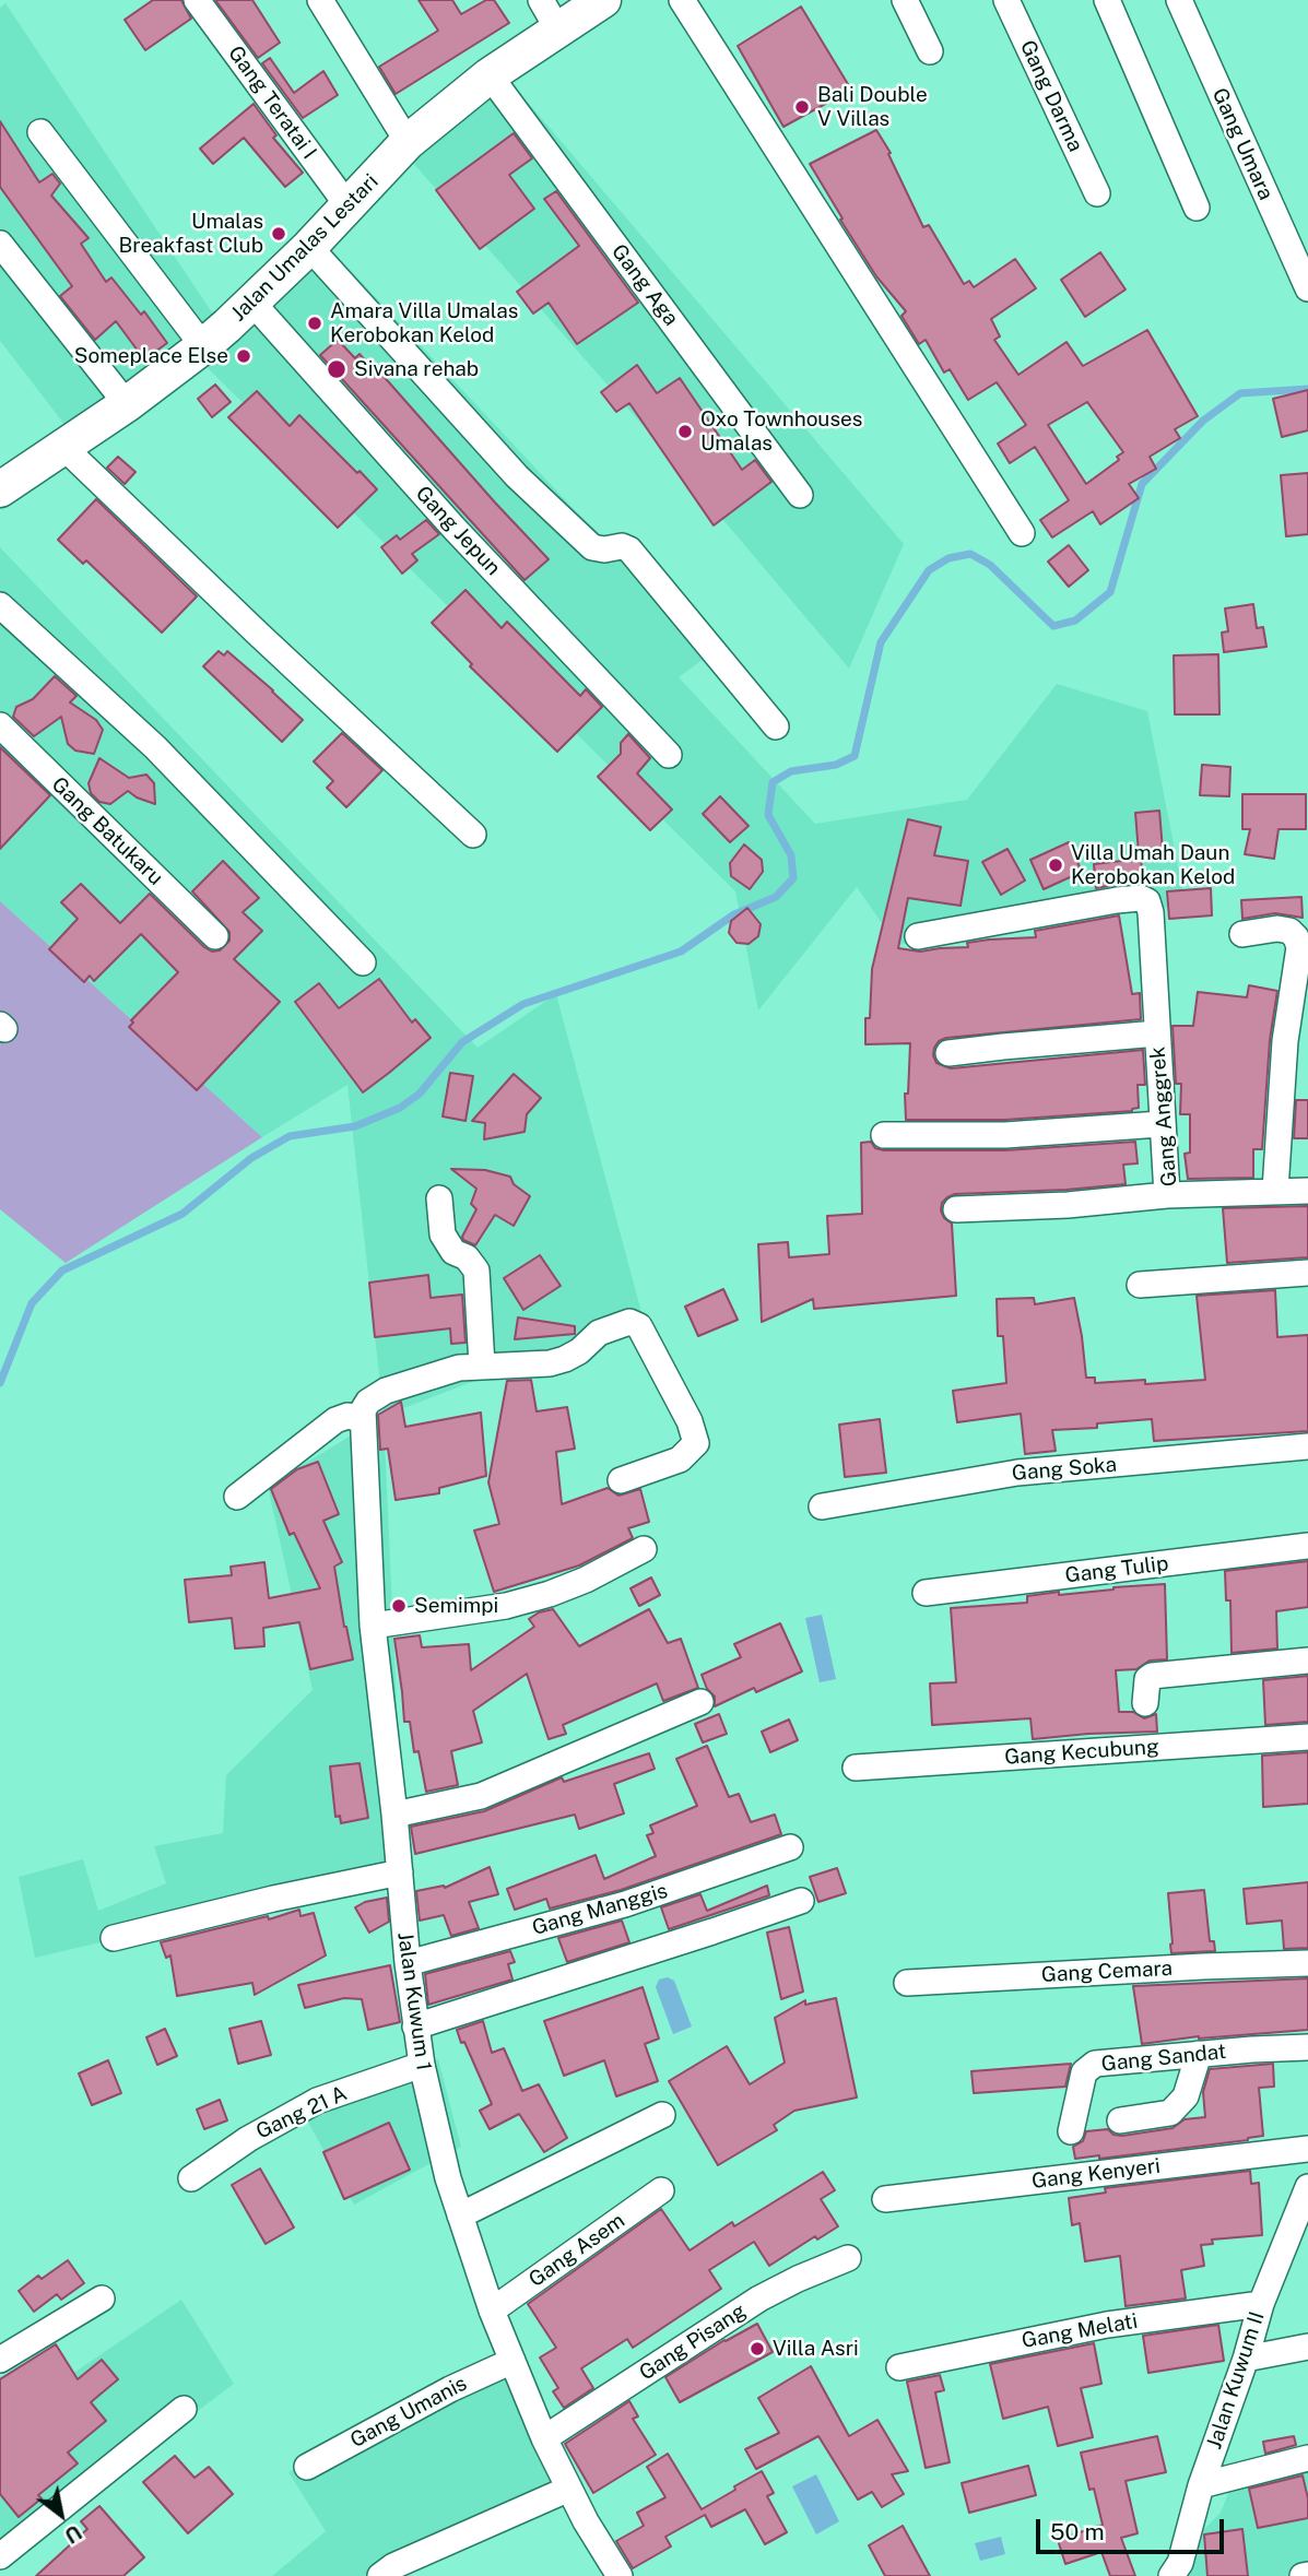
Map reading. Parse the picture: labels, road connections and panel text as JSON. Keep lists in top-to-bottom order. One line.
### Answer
{"streets":{"street":["Gang Darma","Gang Teratai I","Gang Umara","Jalan Umalas Lestari","Gang Aga","Gang Jepun","Gang Batukaru","Gang Anggrek","Gang Soka","Gang Tulip","Gang Kecubung","Gang Manggis","Gang Cemara","Jalan Kuwum 1","Gang Sandat","Gang 21 A","Gang Kenyeri","Gang Asem","Gang Melati","Gang Pisang","Jalan Kuwum II","Gang Umanis"]},"crossings":[["Gang Teratai I","Jalan Umalas Lestari"],["Jalan Umalas Lestari","Gang Aga"],["Jalan Umalas Lestari","Gang Jepun"],["Gang Manggis","Jalan Kuwum 1"],["Jalan Kuwum 1","Gang 21 A"],["Jalan Kuwum 1","Gang Asem"],["Jalan Kuwum 1","Gang Pisang"],["Jalan Kuwum 1","Gang Umanis"],["Gang Melati","Jalan Kuwum II"]],"places":["Bali Double V Villas","Umalas Breakfast Club","Amara Villa Umalas Kerobokan Kelod","Someplace Else","Sivana rehab","Oxo Townhouses Umalas","Villa Umah Daun Kerobokan Kelod","Semimpi","Villa Asri"],"scale_bar":"50 m","north":"bottom right"}
